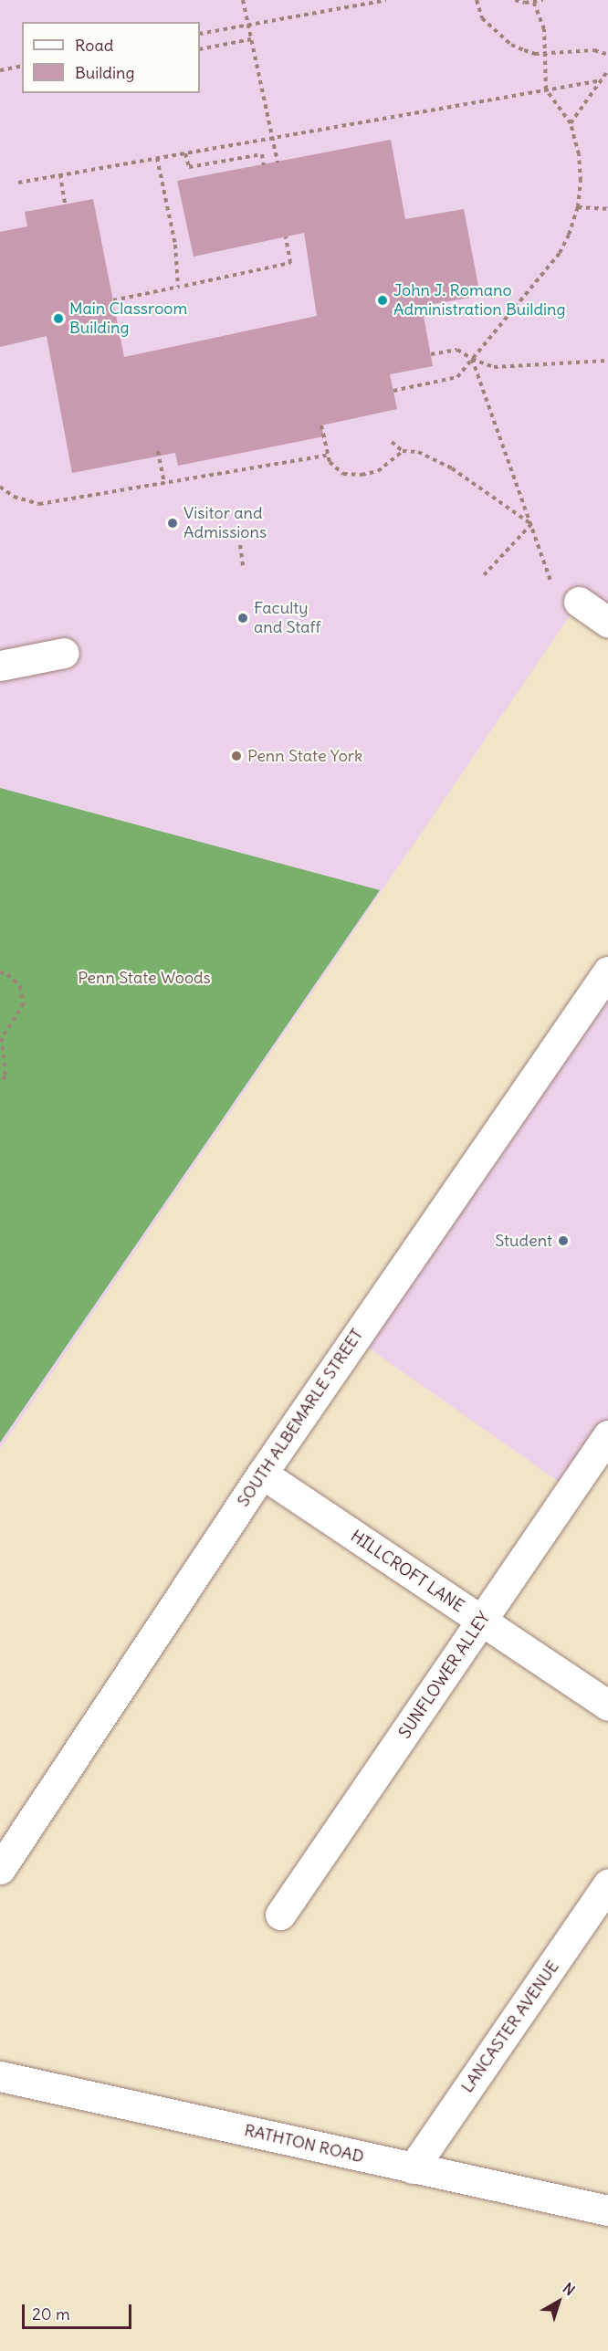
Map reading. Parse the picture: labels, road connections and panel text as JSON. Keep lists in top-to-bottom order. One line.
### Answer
{"streets":{"street":["SOUTH ALBEMARLE STREET","HILLCROFT LANE","SUNFLOWER ALLEY","LANCASTER AVENUE","RATHTON ROAD"]},"crossings":[["SOUTH ALBEMARLE STREET","HILLCROFT LANE"],["HILLCROFT LANE","SUNFLOWER ALLEY"],["LANCASTER AVENUE","RATHTON ROAD"]],"parks":["Penn State Woods"],"places":["John J. Romano Administration Building","Main Classroom Building","Visitor and Admissions","Faculty and Staff","Penn State York","Student"],"legend":["Road","Building"],"scale_bar":"20 m","north":"top right"}
